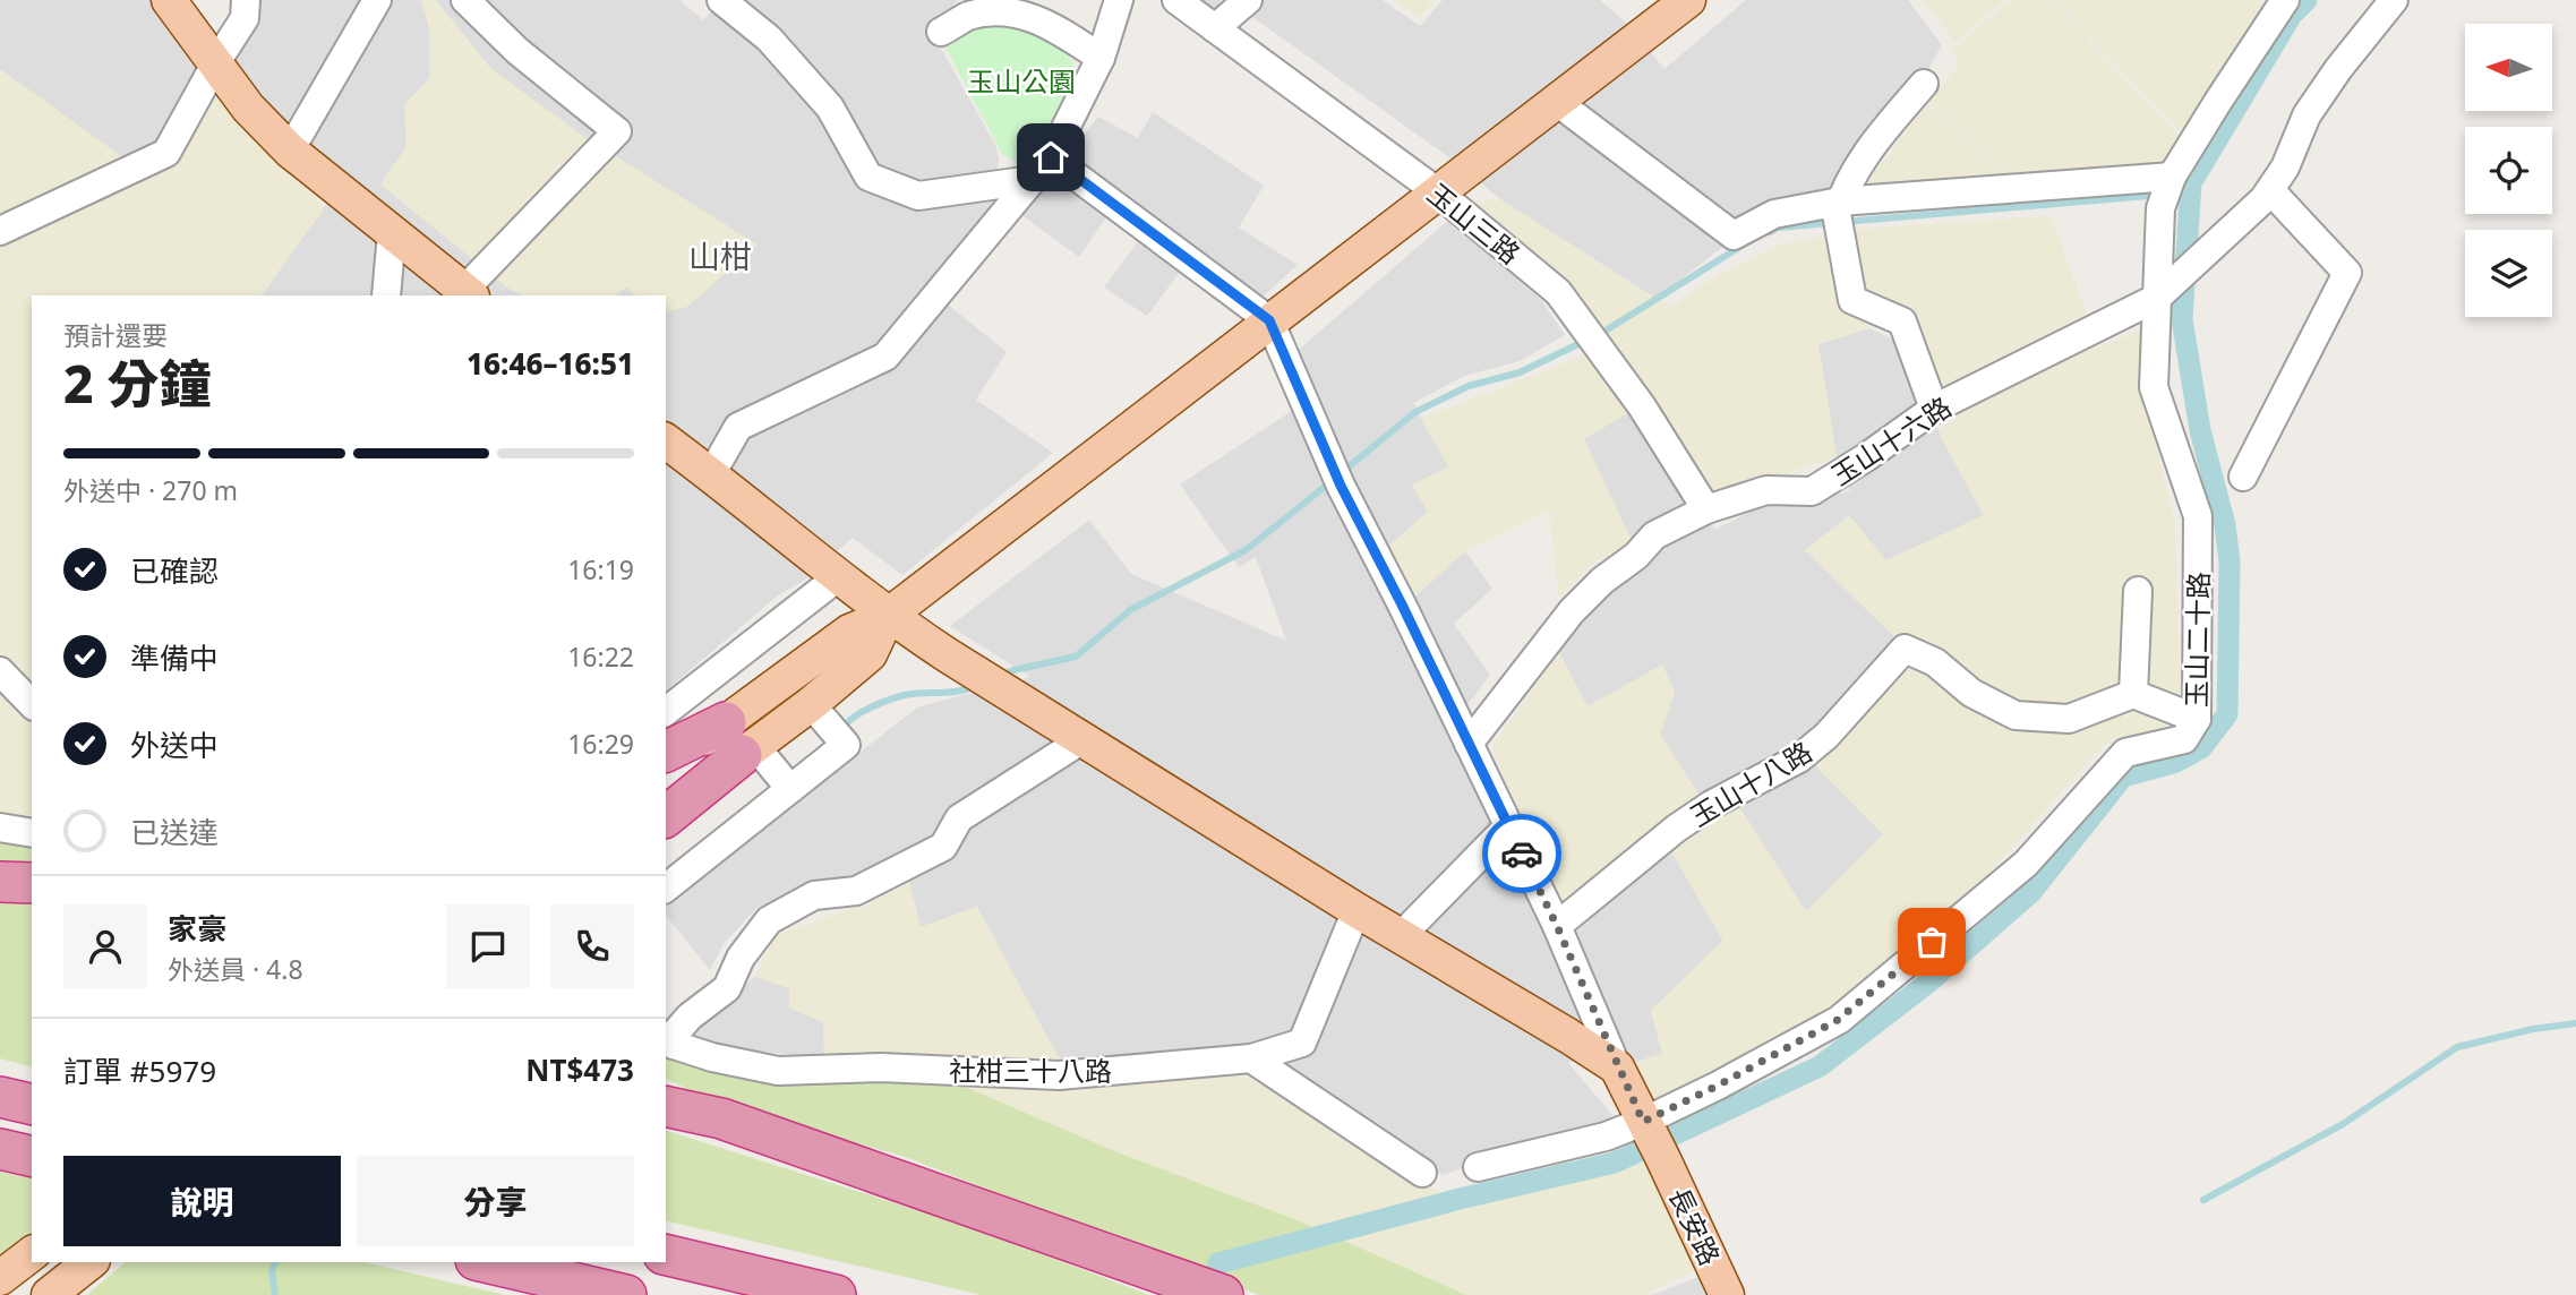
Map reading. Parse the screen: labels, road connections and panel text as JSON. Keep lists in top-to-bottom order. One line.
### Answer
{"streets":{"main road":["長安路"],"street":["玉山三路","玉山十六路","玉山二十路","玉山十八路","社柑三十八路"]},"crossings":[["玉山三路","玉山十六路"],["玉山十六路","玉山二十路"],["玉山二十路","長安路"]],"districts":["山柑"],"parks":["玉山公園"],"north":"left","page":{"heading":["2 分鐘","預計還要","16:46–16:51"],"panel":["家豪","外送員 · 4.8","訂單 #5979","NT$473"],"bar":"外送中 · 270 m","list":[["已確認","16:19"],["準備中","16:22"],["外送中","16:29"],"已送達"],"buttons":["說明","分享"]}}
